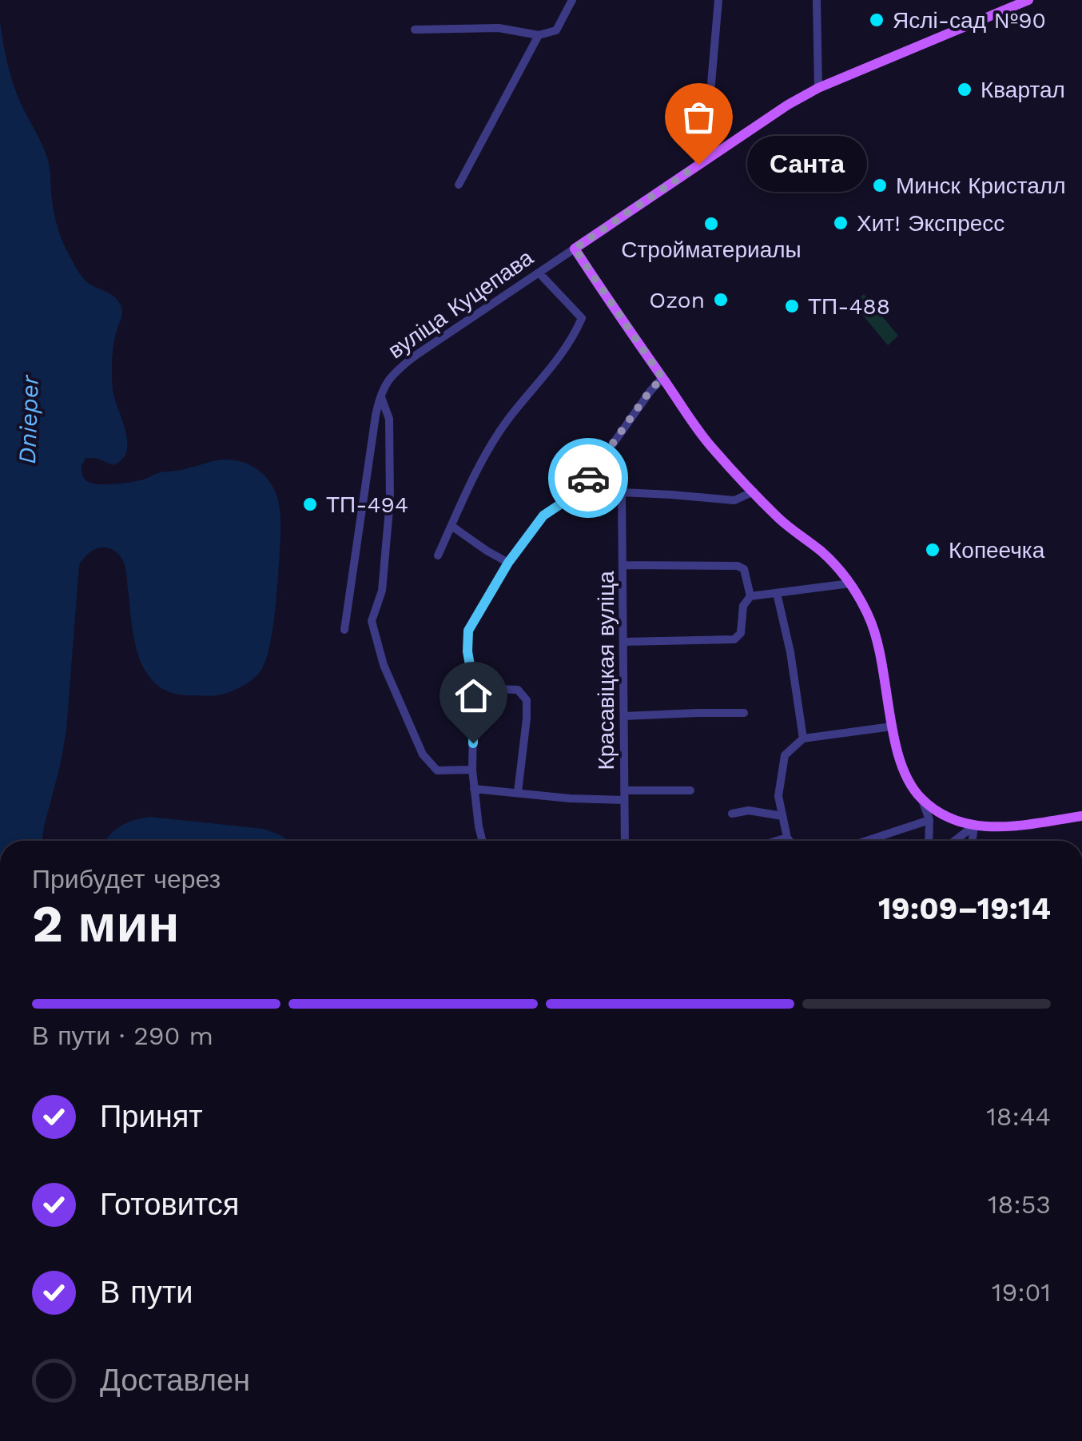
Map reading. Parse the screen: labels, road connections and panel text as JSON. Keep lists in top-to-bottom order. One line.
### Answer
{"streets":{"main road":["вуліца Куцепава"],"street":["Красавіцкая вуліца"]},"water":["Dnieper"],"places":["Яслі-сад №90","Квартал","Санта","Минск Кристалл","Хит! Экспресс","Стройматериалы","Ozon","ТП-488","ТП-494","Копеечка"],"page":{"bubble":"Санта","heading":["2 мин","Прибудет через","19:09–19:14"],"bar":"В пути · 290 m","list":[["Принят","18:44"],["Готовится","18:53"],["В пути","19:01"],"Доставлен"]}}
